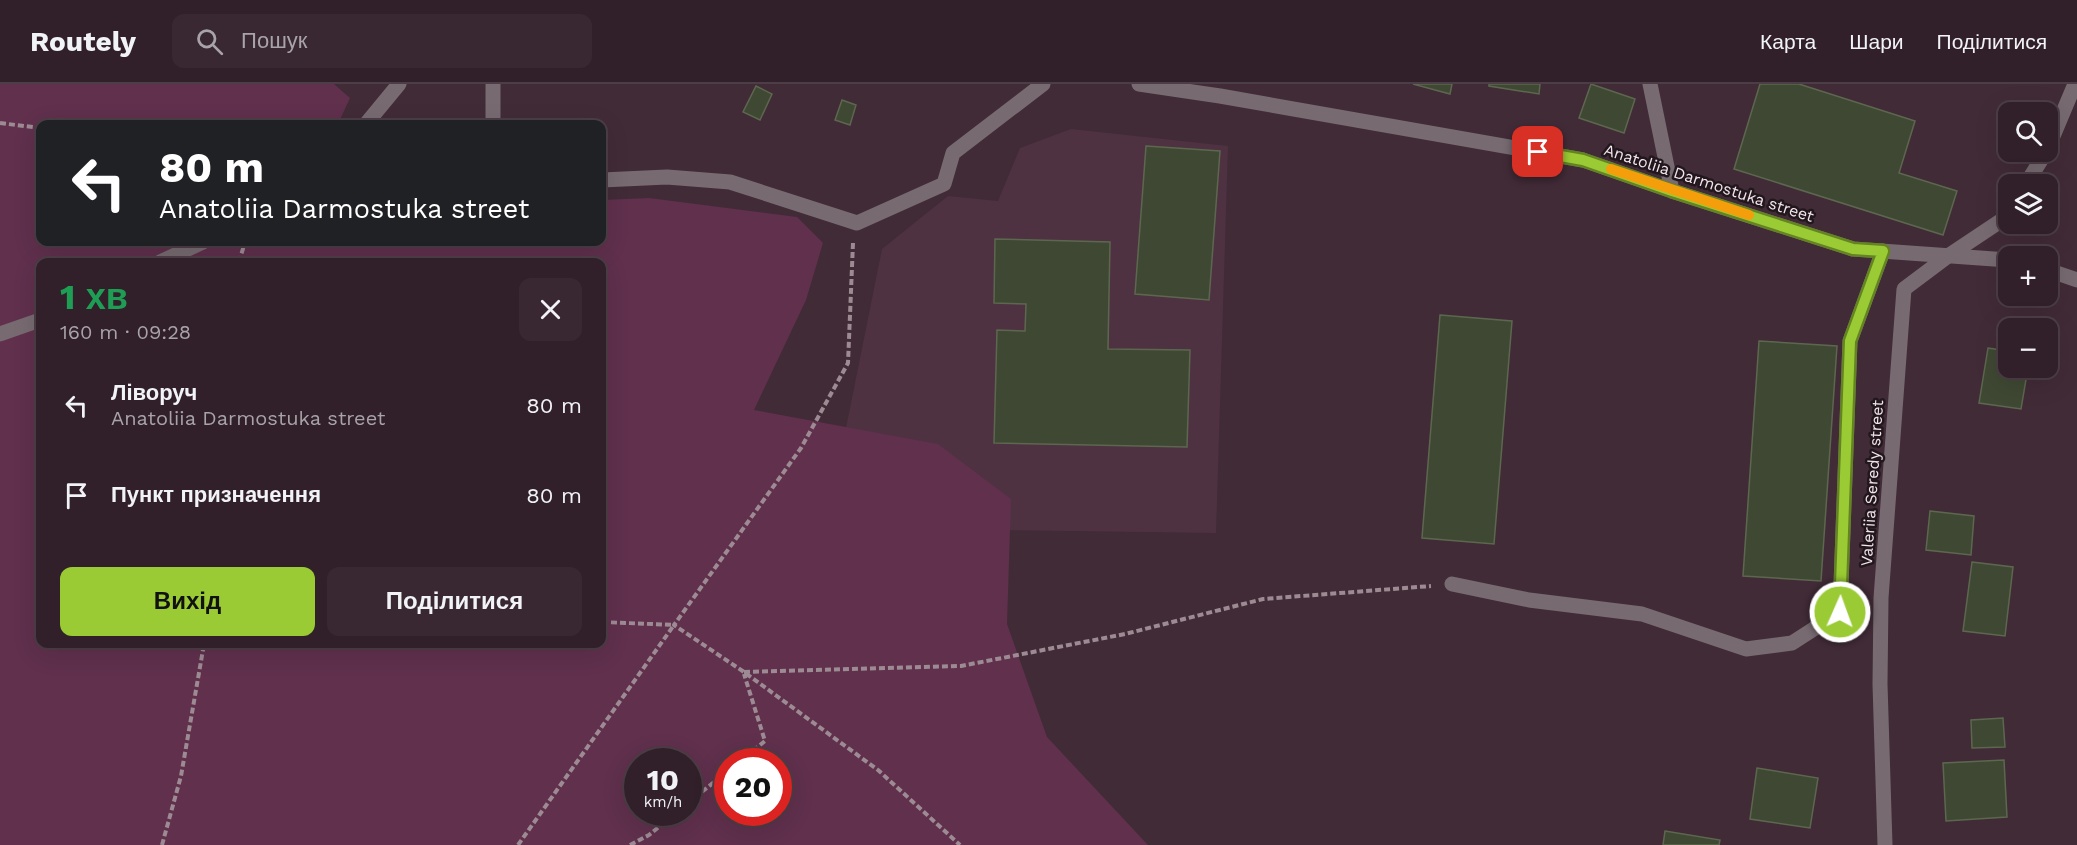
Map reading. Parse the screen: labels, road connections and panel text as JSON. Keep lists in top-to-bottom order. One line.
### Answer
{"streets":{"street":["Anatoliia Darmostuka street","Valeriia Seredy street"]},"crossings":[["Anatoliia Darmostuka street","Valeriia Seredy street"]],"page":{"header":"Routely","search":"Пошук","nav":["Карта","Шари","Поділитися"],"map_buttons":["+","−"],"turn":["80 m","Anatoliia Darmostuka street"],"heading":["1 хв","160 m · 09:28"],"list":[{"name":"Ліворуч","note":"Anatoliia Darmostuka street","value":"80 m"},{"name":"Пункт призначення","value":"80 m"}],"buttons":["Вихід","Поділитися"],"speed":"10 km/h","limit":"20"}}
